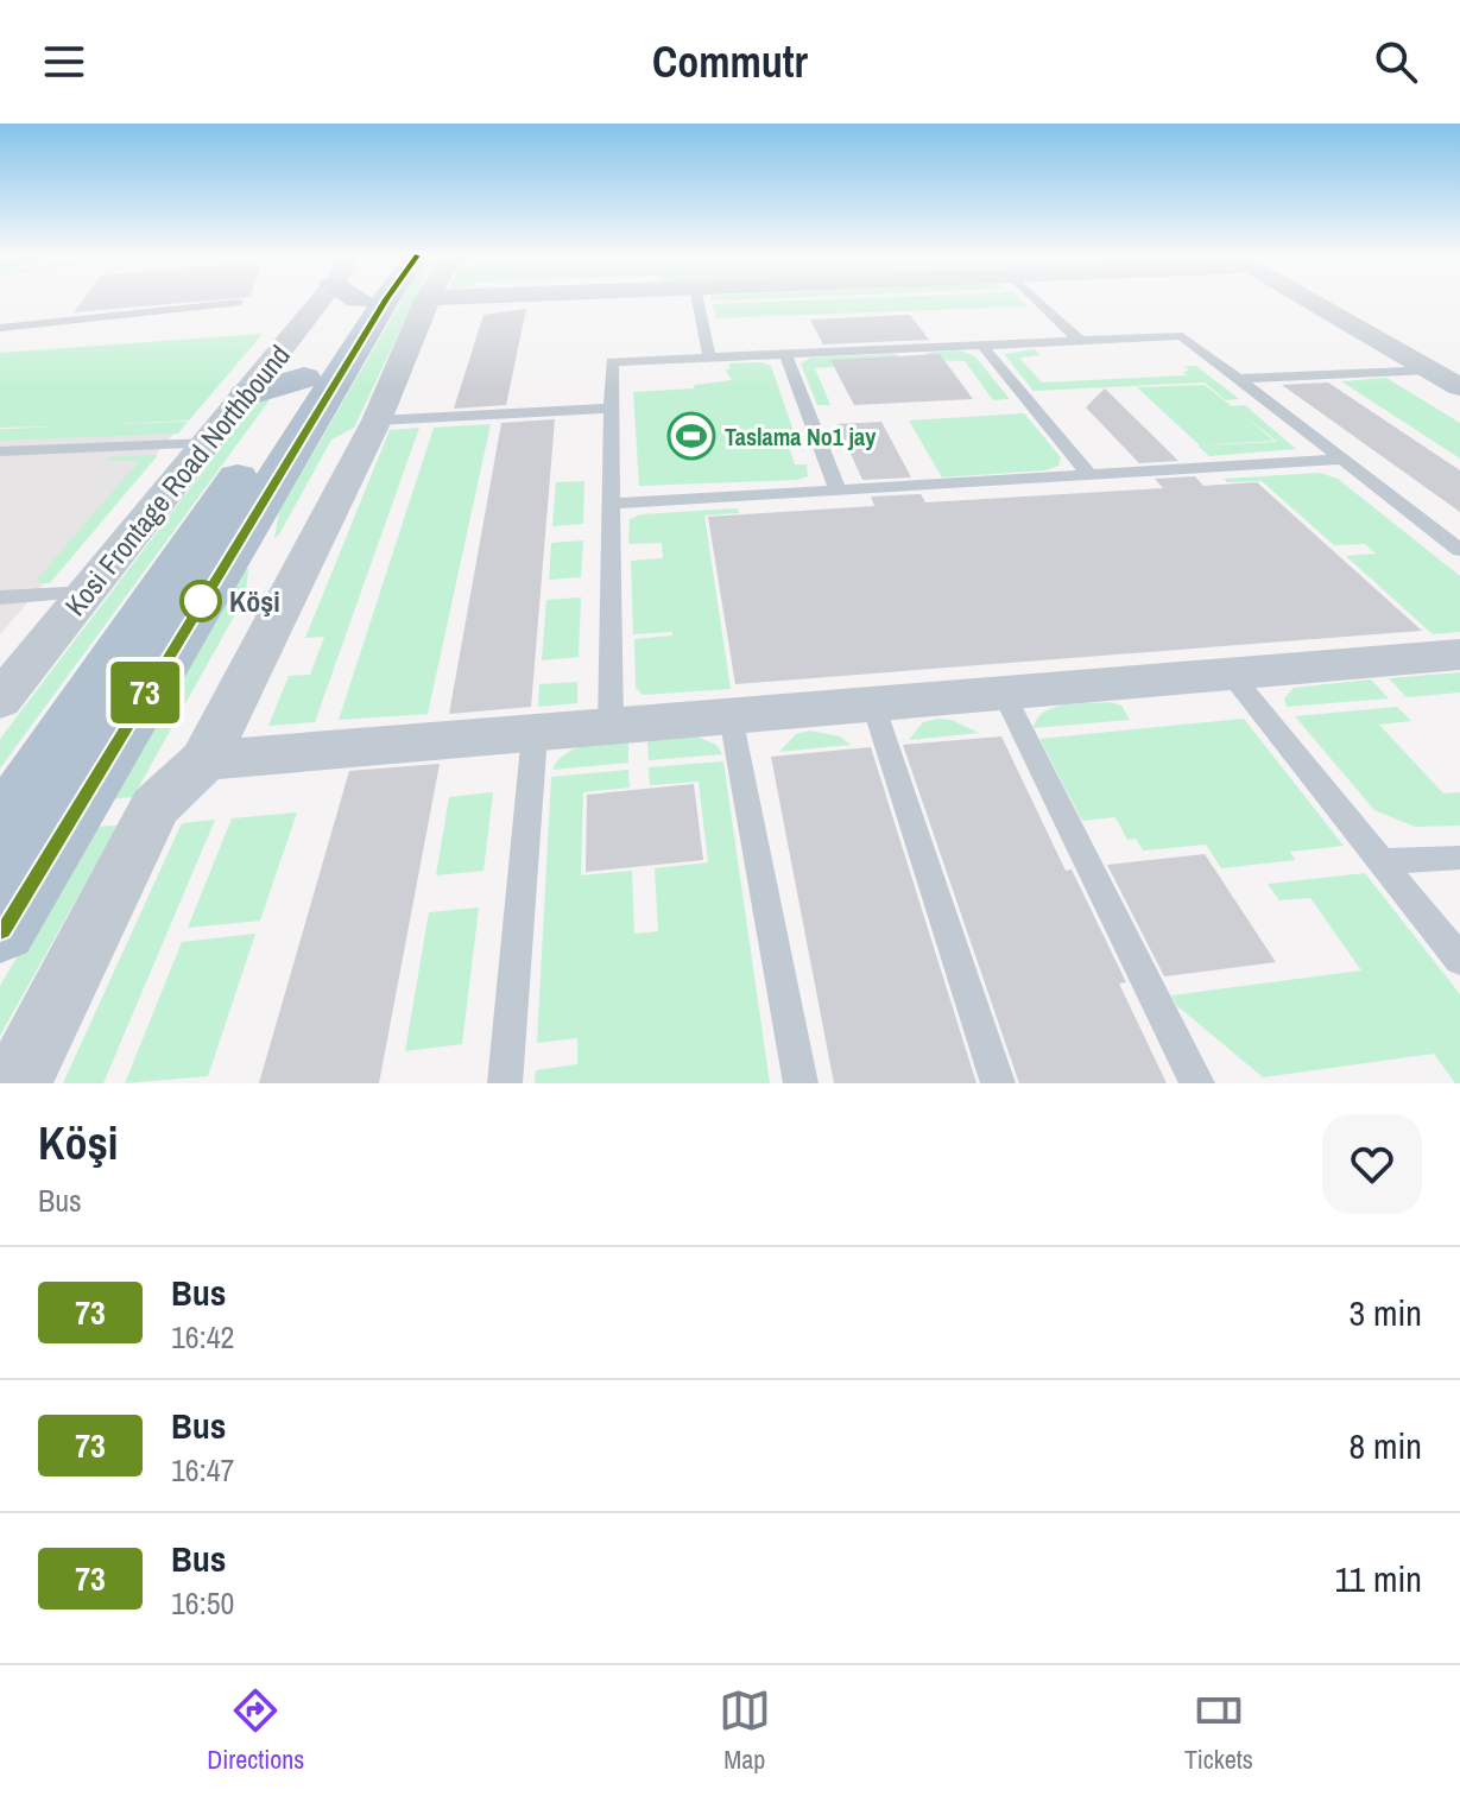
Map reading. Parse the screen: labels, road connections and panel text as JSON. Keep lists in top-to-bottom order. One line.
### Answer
{"streets":{"street":["Kosi Frontage Road Northbound"]},"places":{"sports":["Taslama No1 jay"],"other":["Köşi"]},"lines":["bus line 73"],"page":{"header":"Commutr","on_map":"73","heading":["Köşi","Bus"],"list":[{"mark":"73","name":"Bus","note":"16:42","value":"3 min"},{"mark":"73","name":"Bus","note":"16:47","value":"8 min"},{"mark":"73","name":"Bus","note":"16:50","value":"11 min"}],"tabs":["Directions","Map","Tickets"]}}
